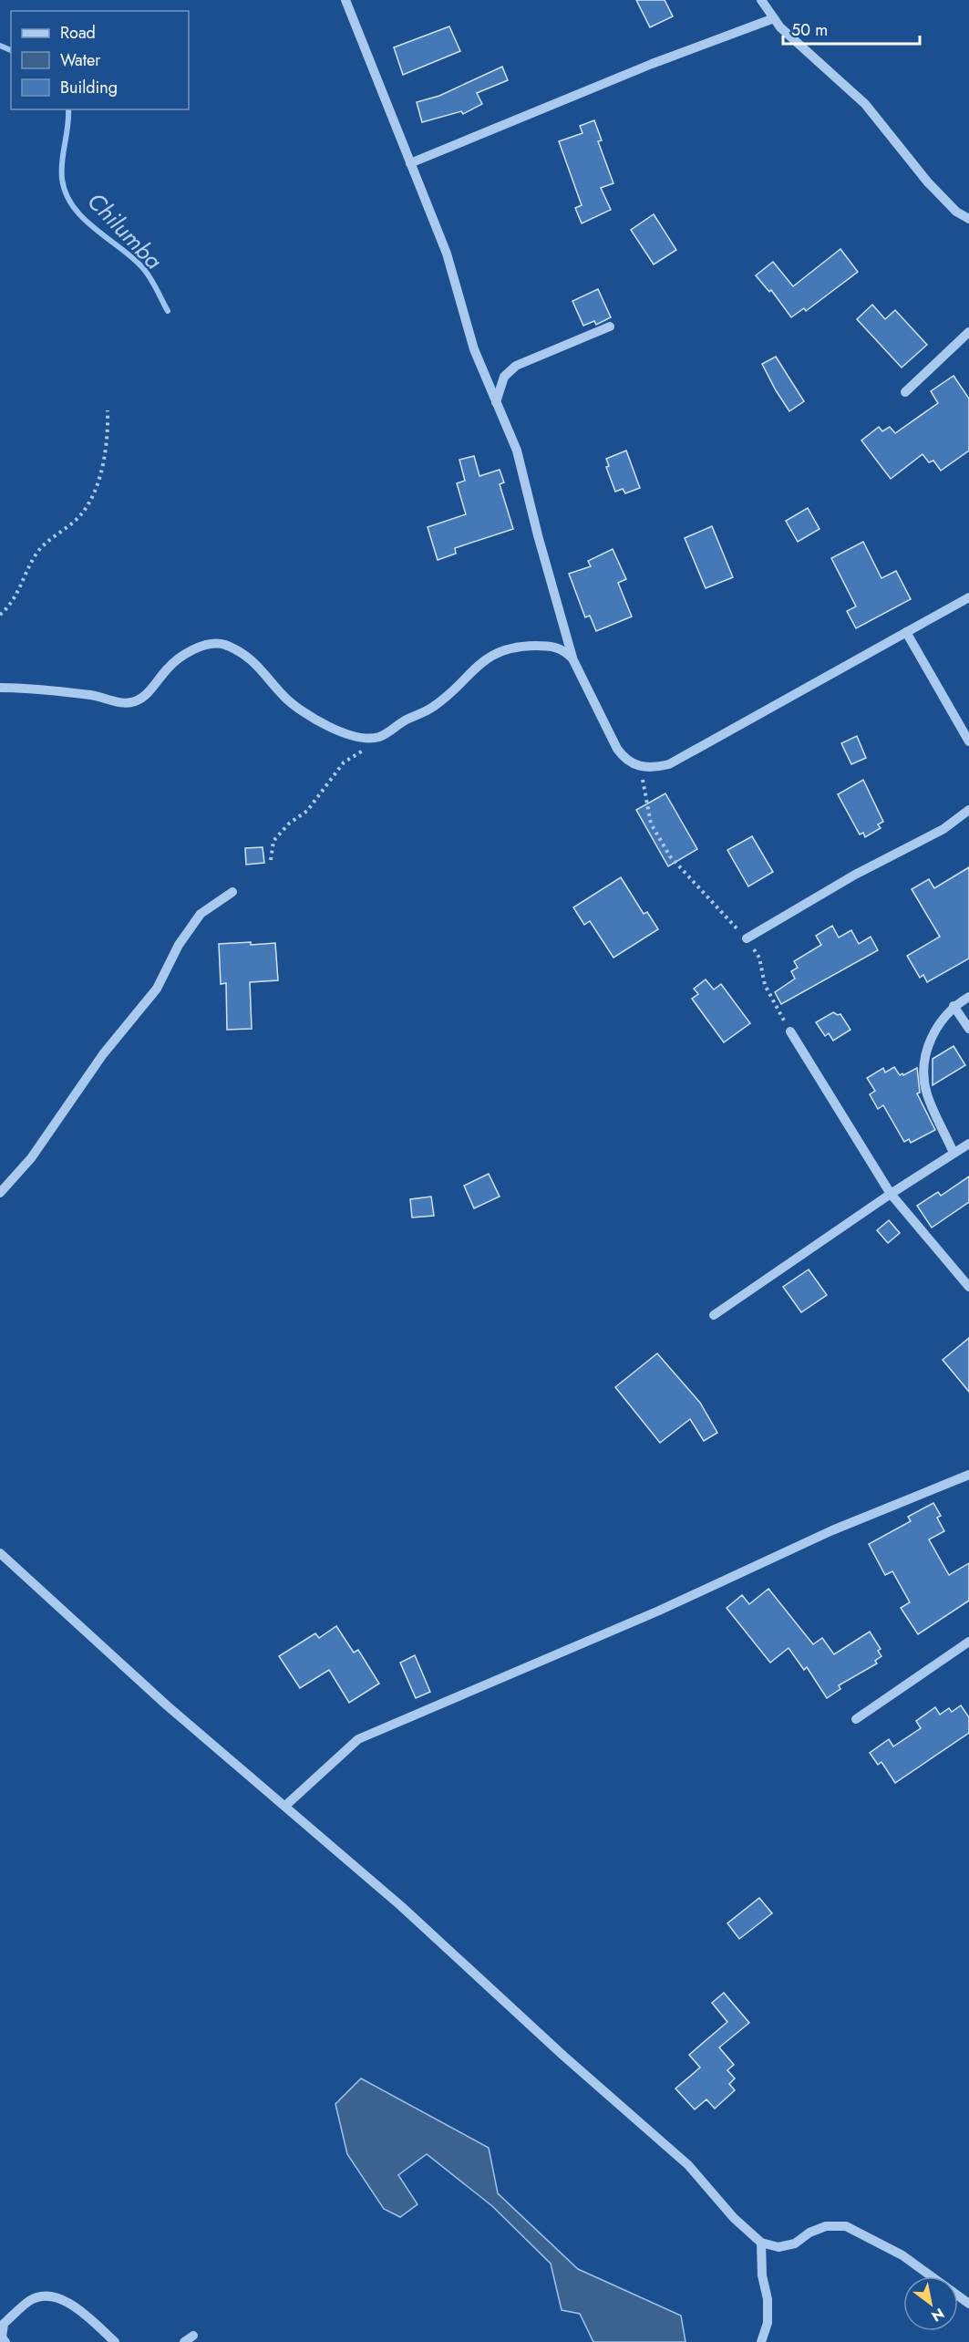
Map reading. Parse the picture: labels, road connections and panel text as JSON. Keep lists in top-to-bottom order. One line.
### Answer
{"water":["Chilumba"],"legend":["Road","Water","Building"],"scale_bar":"50 m","north":"bottom right"}
